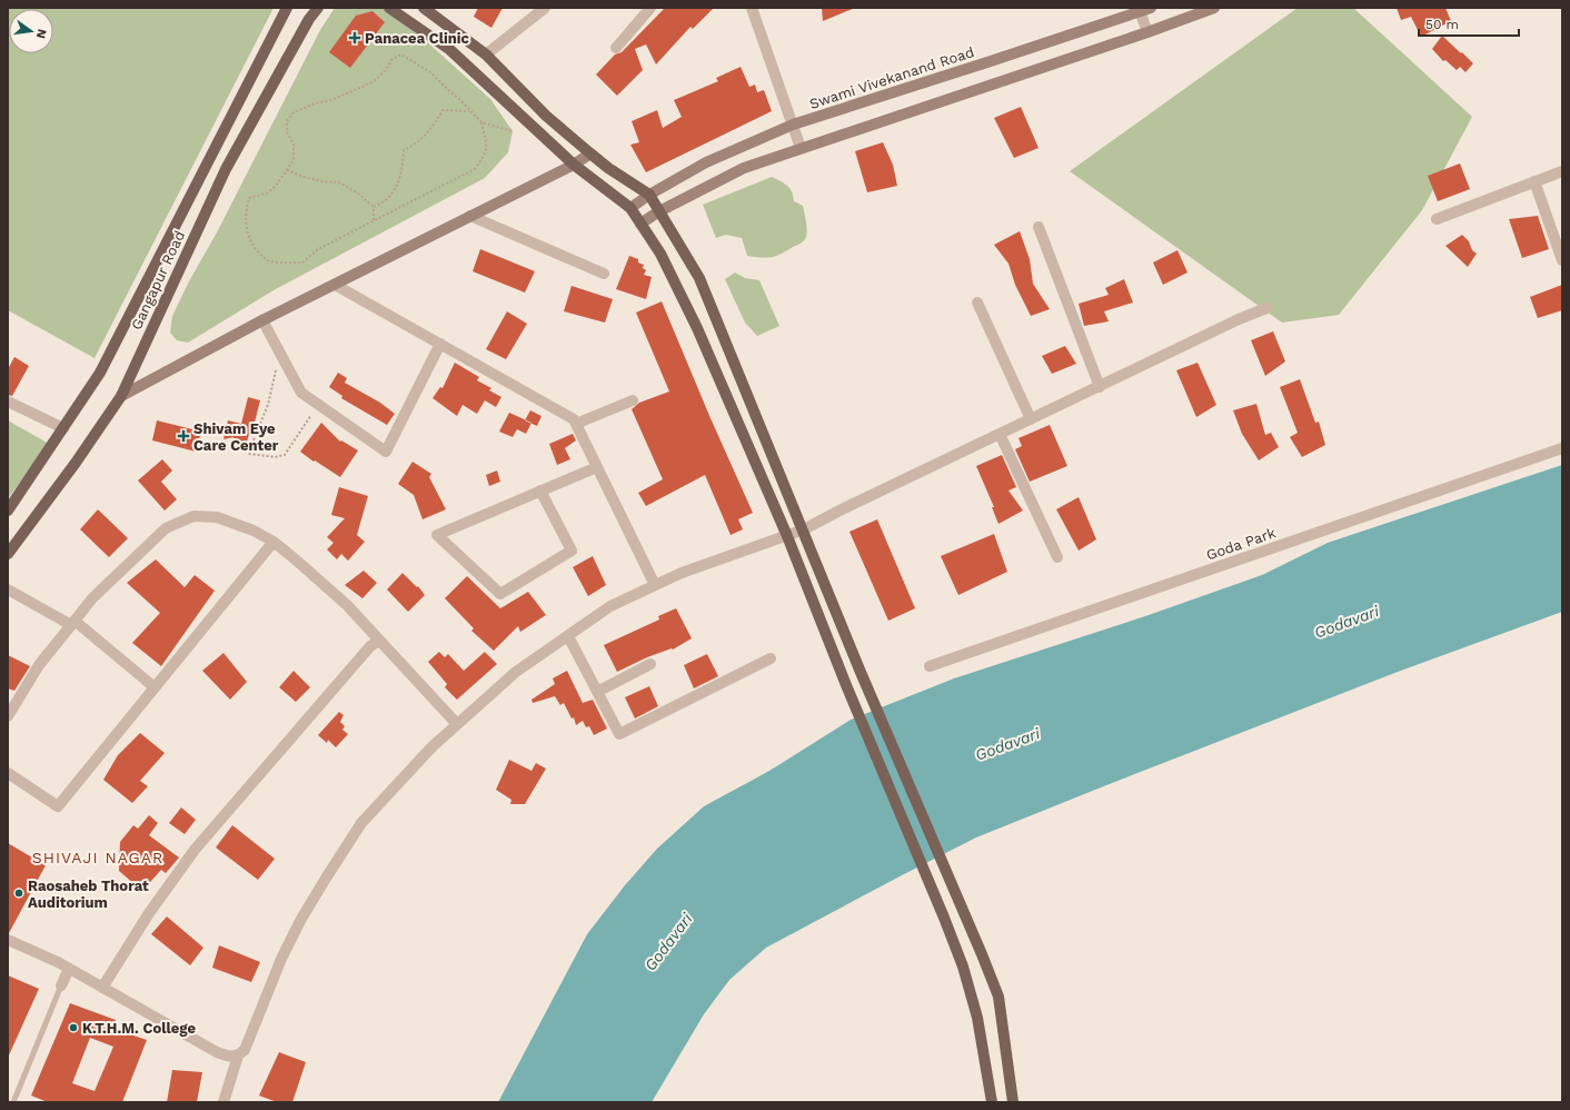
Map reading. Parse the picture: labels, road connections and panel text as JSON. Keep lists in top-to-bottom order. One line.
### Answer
{"streets":{"main road":["Swami Vivekanand Road","Gangapur Road"],"street":["Goda Park"]},"districts":["SHIVAJI NAGAR"],"water":["Godavari"],"places":{"health":["Panacea Clinic","Shivam Eye Care Center"],"other":["Raosaheb Thorat Auditorium","K.T.H.M. College"]},"scale_bar":"50 m","north":"right"}
